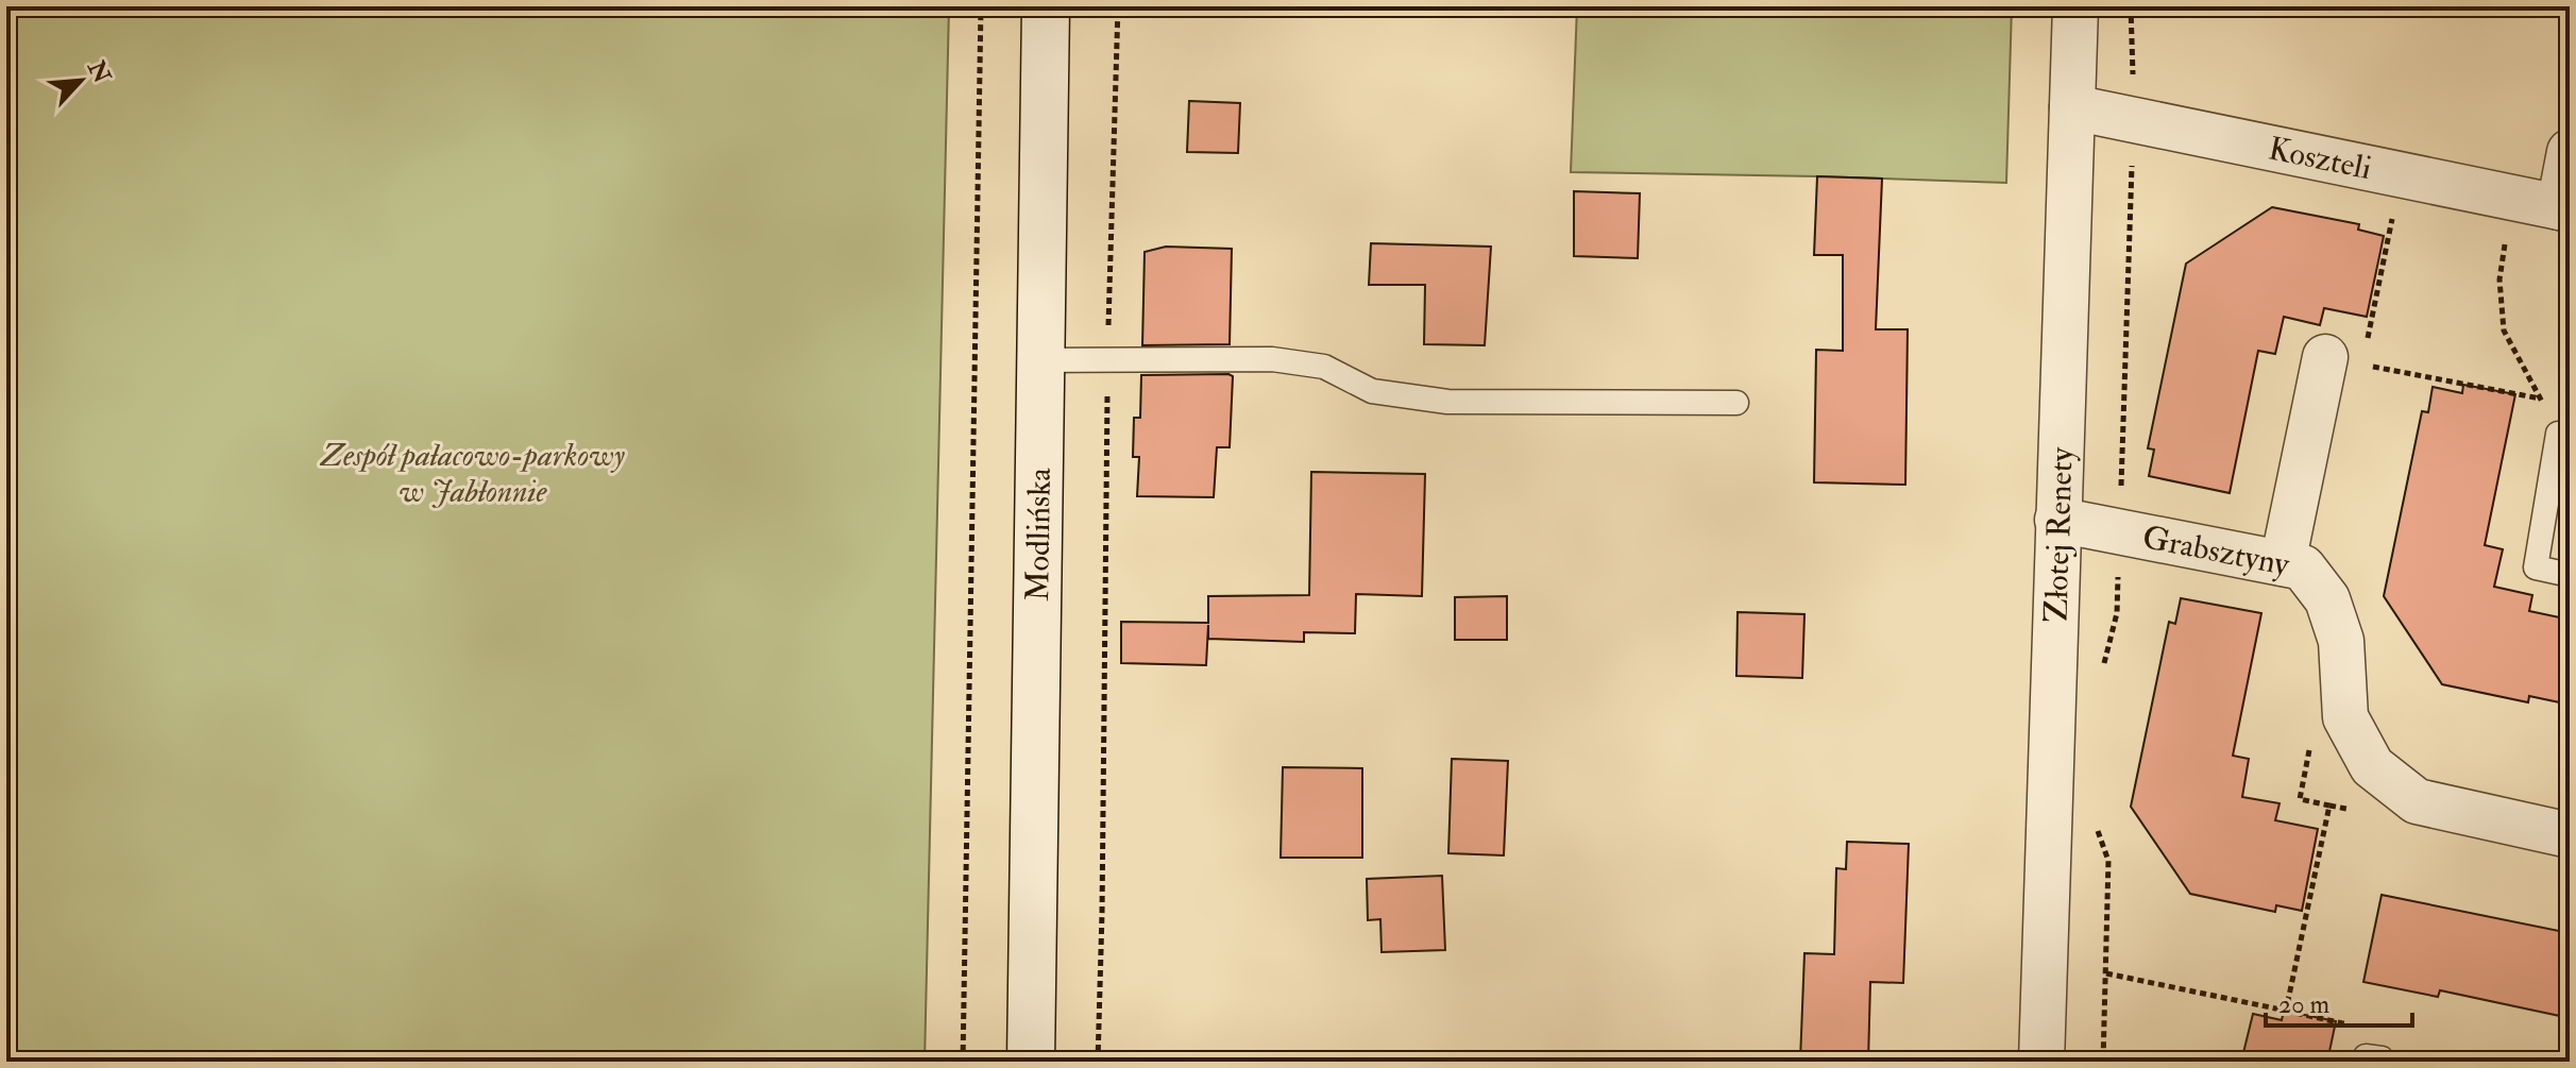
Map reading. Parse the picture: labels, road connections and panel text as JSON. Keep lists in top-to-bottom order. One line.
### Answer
{"streets":{"main road":["Modlińska"],"street":["Koszteli","Złotej Renety","Grabsztyny"]},"crossings":[["Koszteli","Złotej Renety"],["Złotej Renety","Grabsztyny"]],"parks":["Zespół pałacowo-parkowy w Jabłonnie"],"scale_bar":"20 m","north":"top right"}
